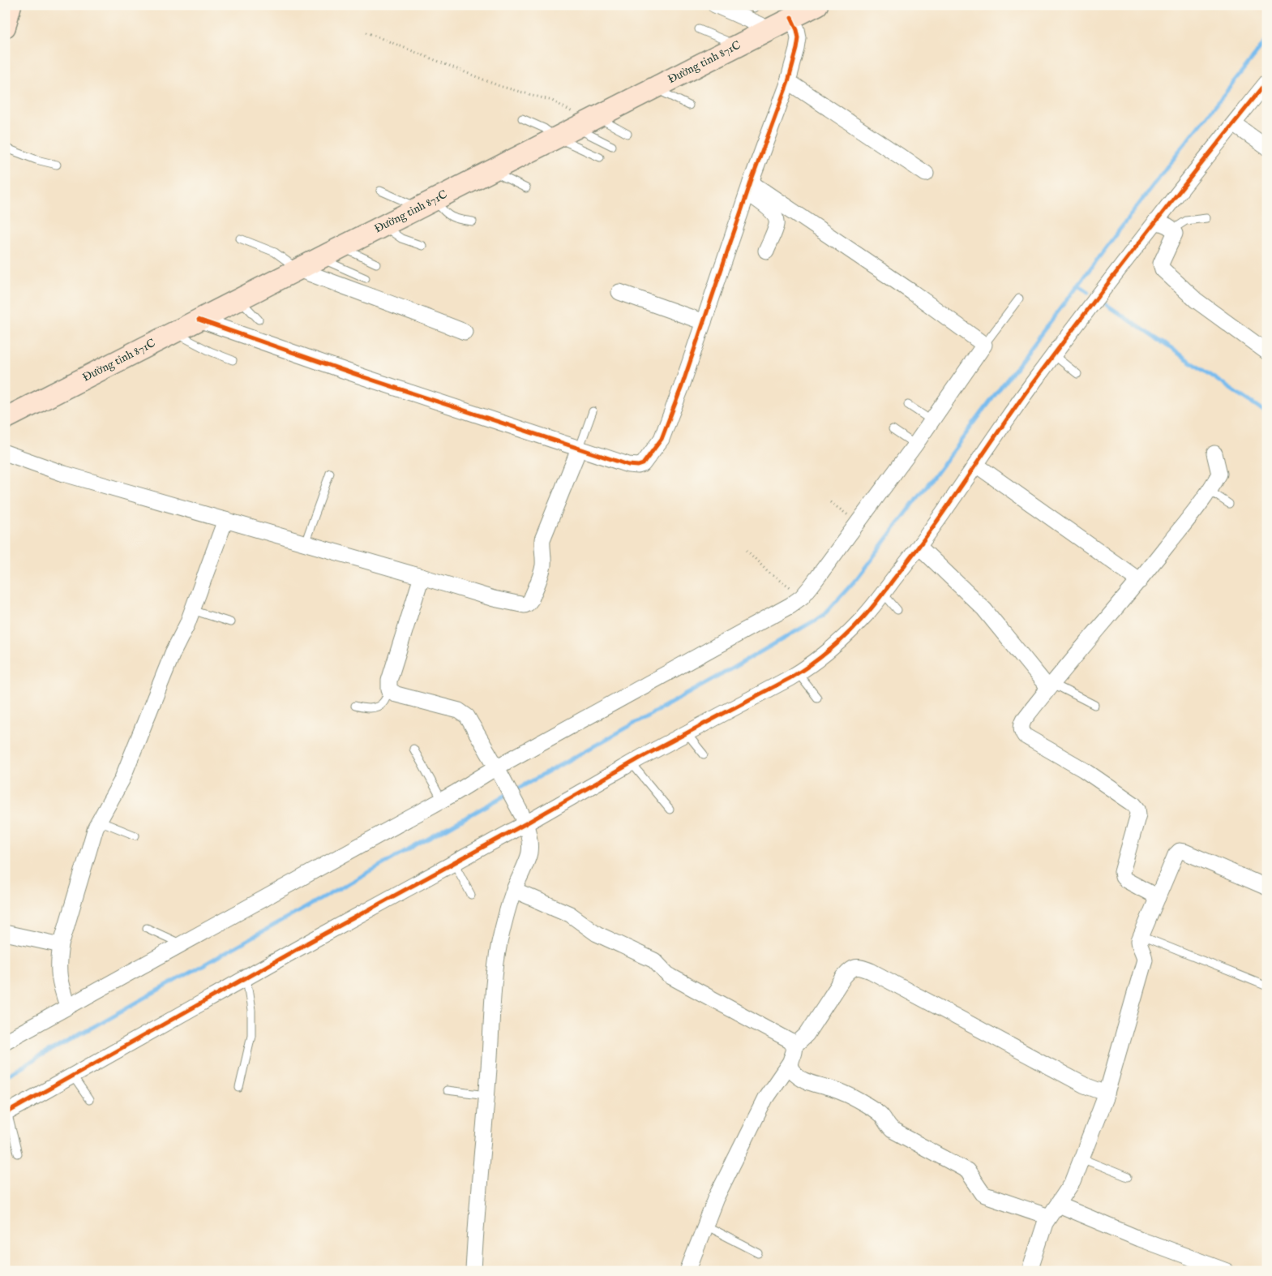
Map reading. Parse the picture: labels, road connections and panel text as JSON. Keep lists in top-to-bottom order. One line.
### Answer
{"streets":{"main road":["Đường tỉnh 871C"]}}
